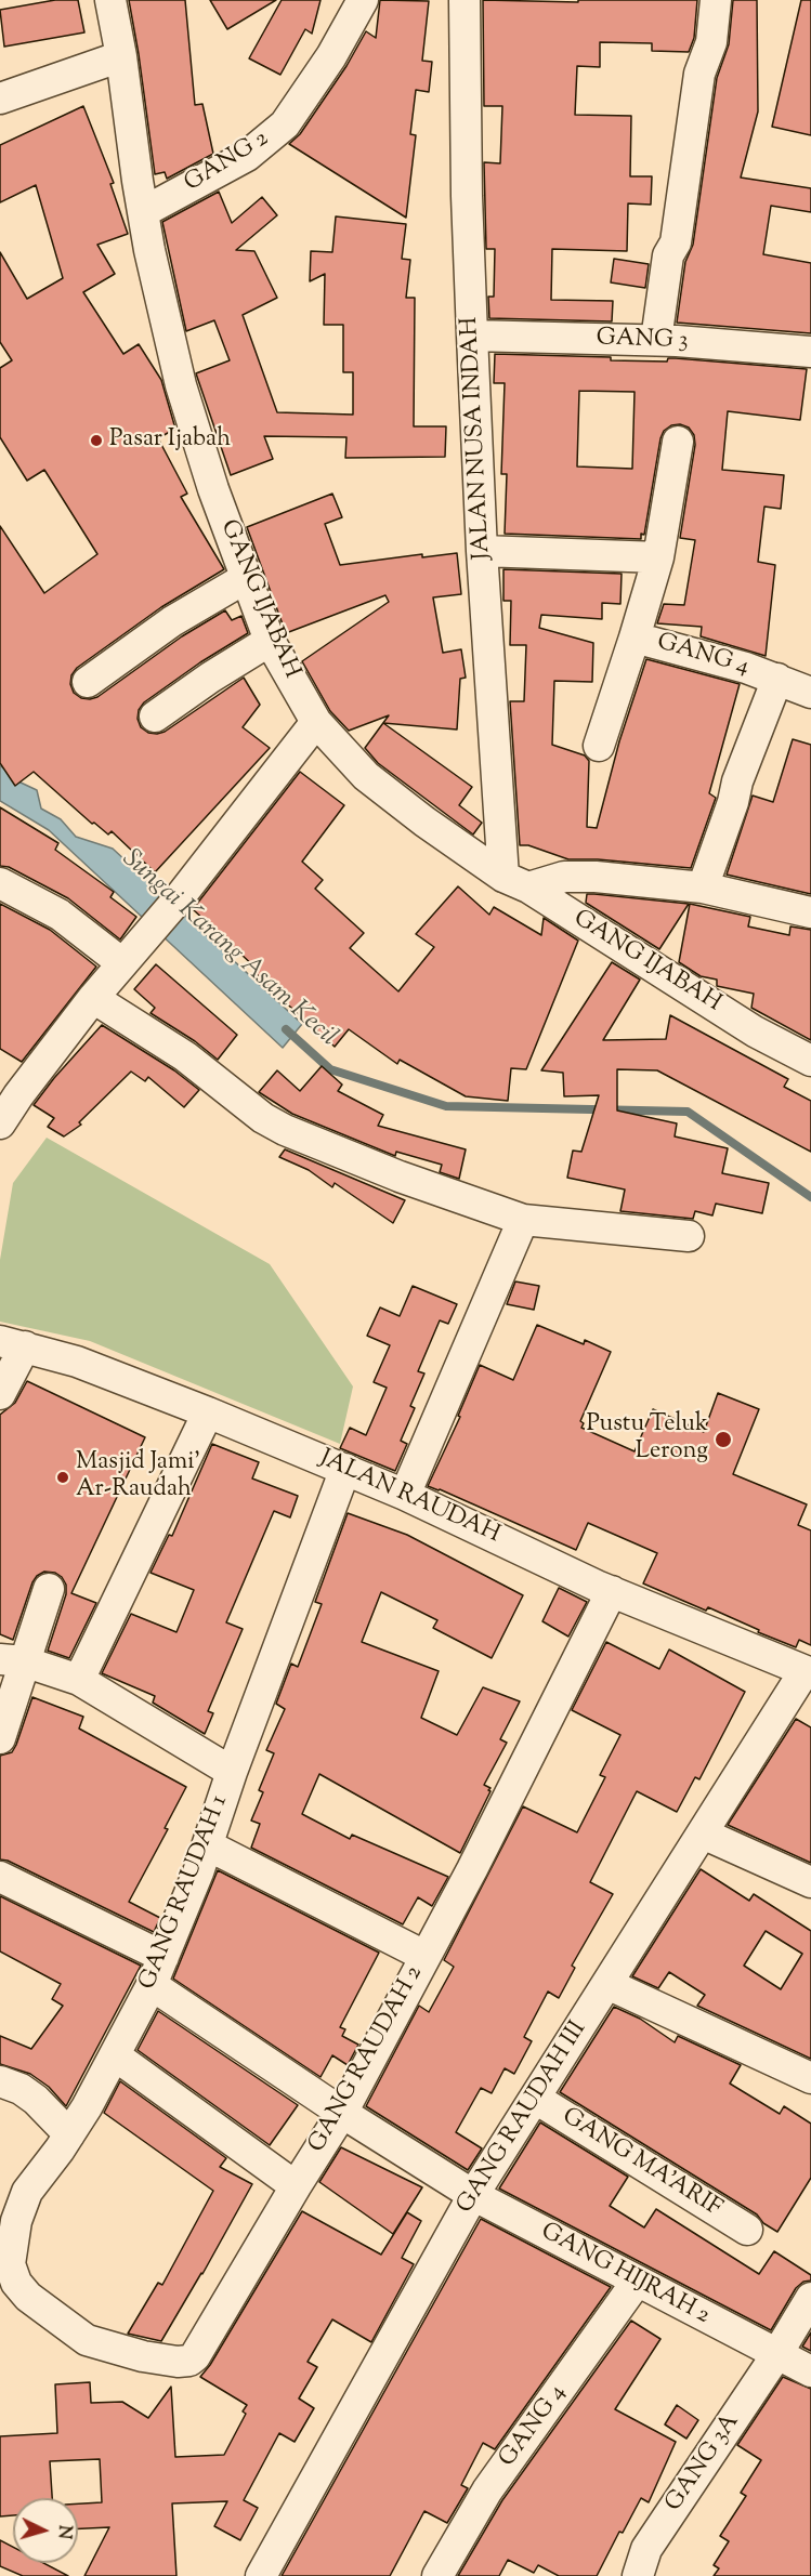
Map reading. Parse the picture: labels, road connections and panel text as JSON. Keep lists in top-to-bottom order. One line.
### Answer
{"streets":{"street":["GANG 2","GANG 3","JALAN NUSA INDAH","GANG IJABAH","GANG 4","JALAN RAUDAH","GANG RAUDAH 1","GANG RAUDAH 2","GANG RAUDAH III","GANG MA'ARIF","GANG HIJRAH 2","GANG 3A"]},"crossings":[["GANG 2","GANG IJABAH"],["GANG 3","JALAN NUSA INDAH"],["JALAN NUSA INDAH","GANG IJABAH"],["GANG 4","GANG HIJRAH 2"],["JALAN RAUDAH","GANG RAUDAH 1"],["JALAN RAUDAH","GANG RAUDAH 2"],["JALAN RAUDAH","GANG RAUDAH III"],["GANG RAUDAH 1","GANG RAUDAH 2"],["GANG RAUDAH 1","GANG HIJRAH 2"],["GANG RAUDAH 2","GANG HIJRAH 2"],["GANG RAUDAH III","GANG MA'ARIF"],["GANG RAUDAH III","GANG HIJRAH 2"],["GANG HIJRAH 2","GANG 3A"]],"water":["Sungai Karang Asam Kecil"],"places":["Pasar Ijabah","Pustu Teluk Lerong","Masjid Jami' Ar-Raudah"],"north":"right"}
